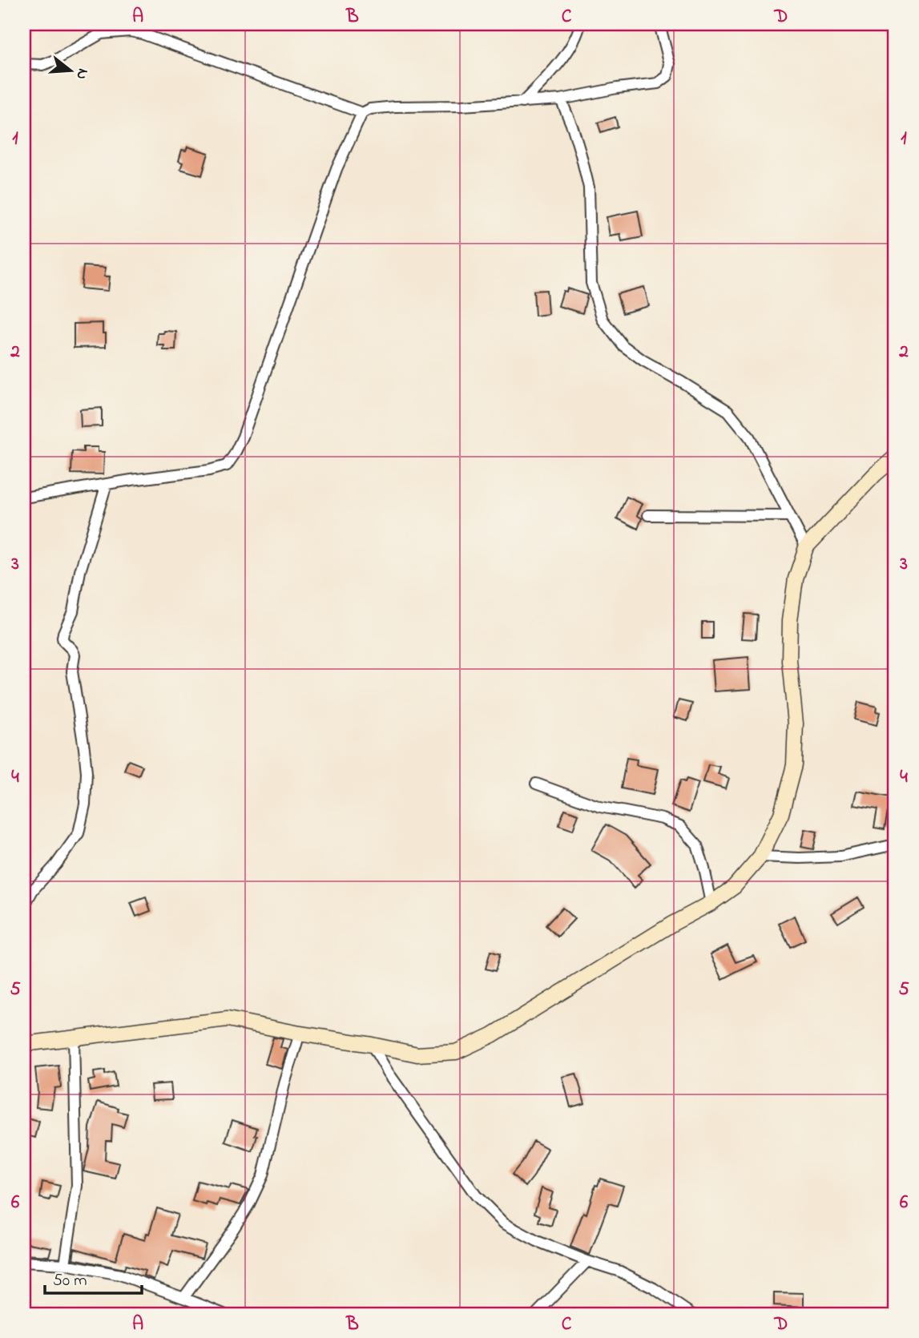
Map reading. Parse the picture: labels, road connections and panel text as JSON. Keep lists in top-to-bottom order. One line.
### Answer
{"scale_bar":"50 m","north":"right","grid":{"columns":["A","B","C","D"],"rows":["1","2","3","4","5","6"]}}
